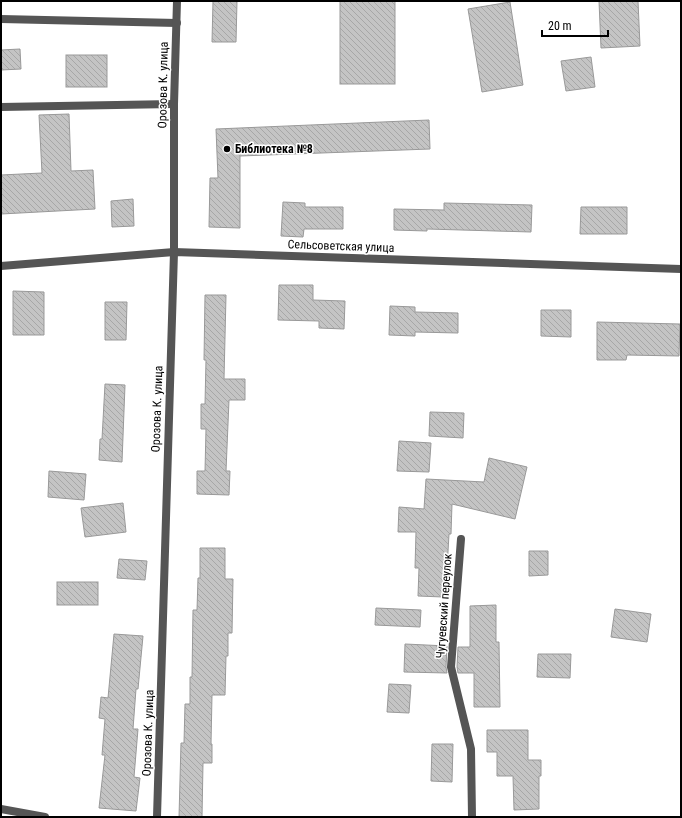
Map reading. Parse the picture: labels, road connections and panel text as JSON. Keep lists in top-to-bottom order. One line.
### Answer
{"streets":{"street":["Орозова К. улица","Сельсоветская улица","Чугуевский переулок"]},"crossings":[["Орозова К. улица","Сельсоветская улица"]],"places":["Библиотека №8"],"scale_bar":"20 m"}
